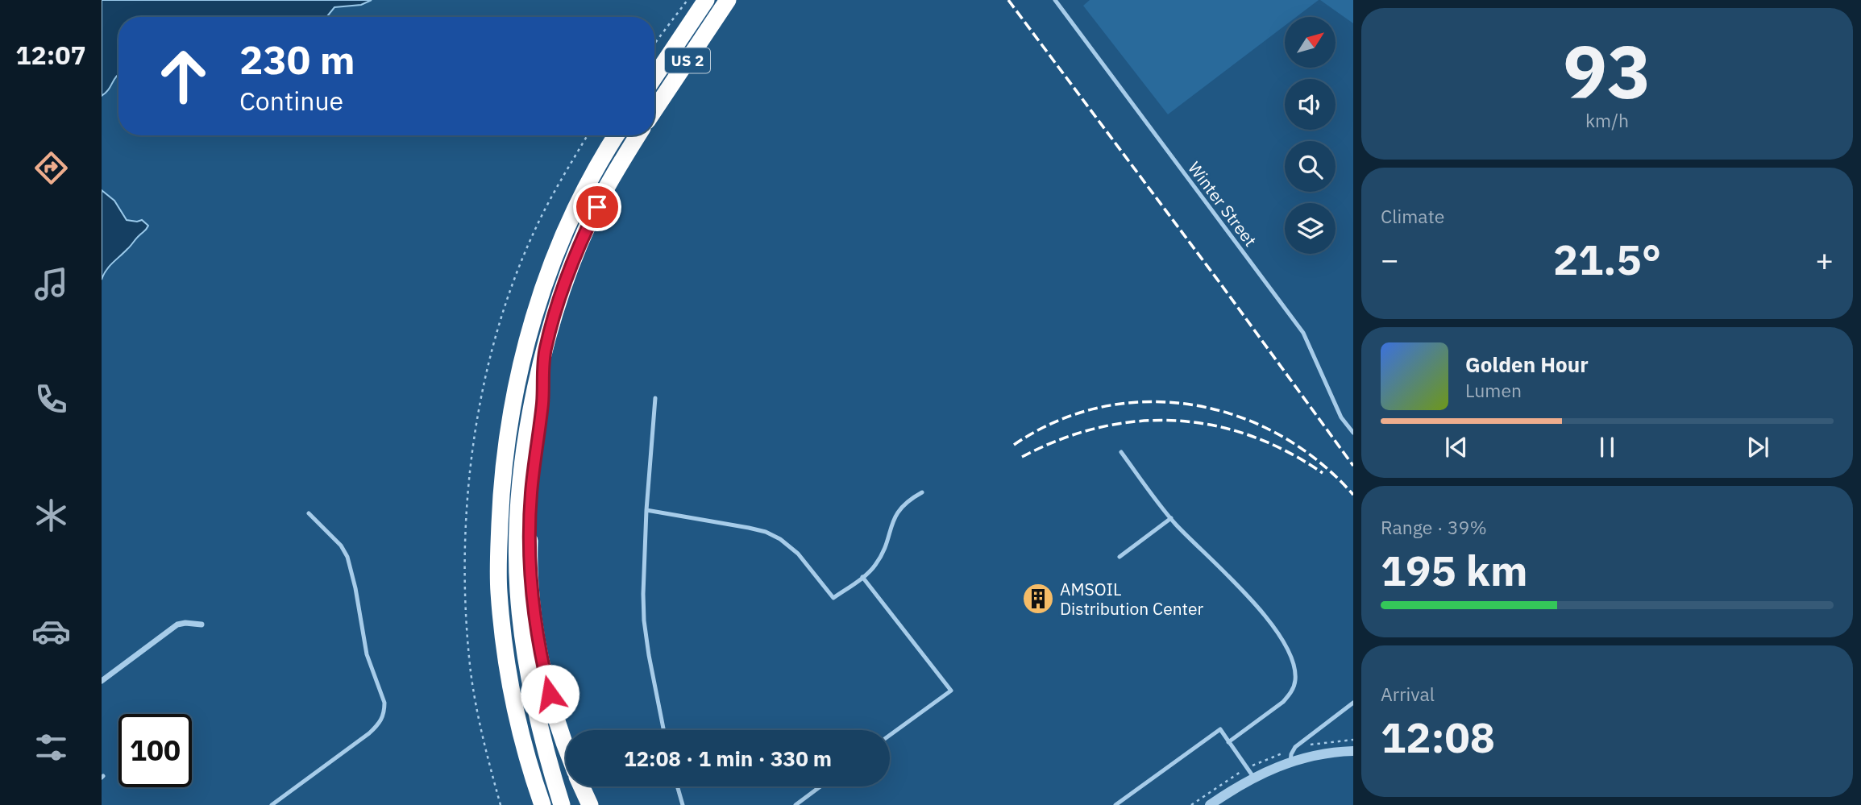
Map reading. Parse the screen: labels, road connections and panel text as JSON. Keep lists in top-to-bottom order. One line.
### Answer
{"streets":{"highway":["US 2"],"lane":["Winter Street"]},"places":{"building":["AMSOIL Distribution Center"]},"north":"top right","page":{"tabs":"12:07","tile":[["93","km/h"],"Climate",["Range · 39%","195 km"],["Arrival","12:08"]],"turn":["230 m","Continue"],"heat":["−","21.5°","+"],"song":["Golden Hour","Lumen"],"limit":"100","trip":"12:08 · 1 min · 330 m"}}
